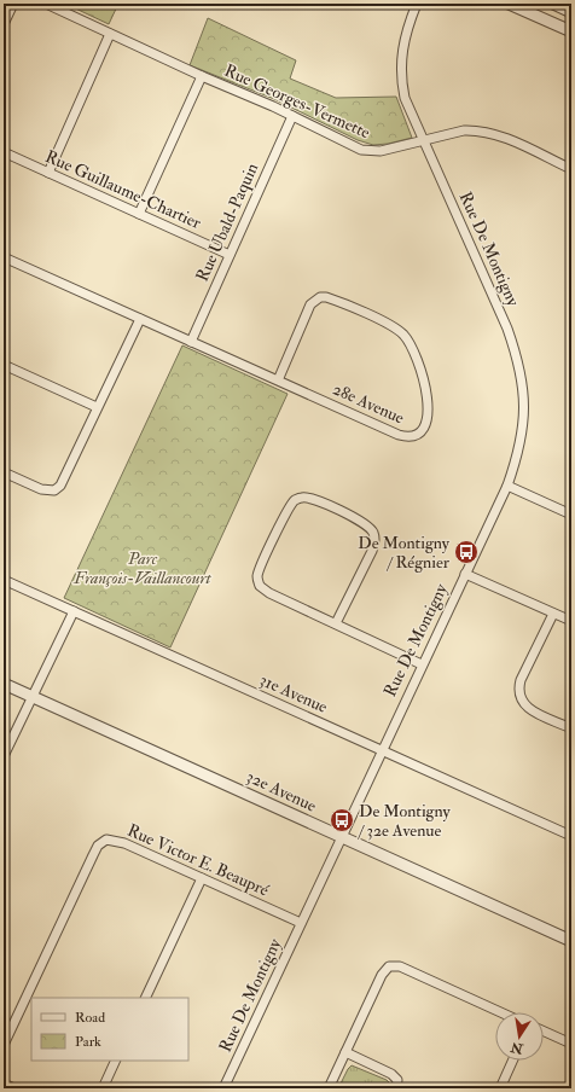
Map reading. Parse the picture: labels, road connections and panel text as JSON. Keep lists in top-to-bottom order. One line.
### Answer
{"streets":{"street":["Rue Georges-Vermette","Rue Guillaume-Chartier","Rue Ubald-Paquin","Rue De Montigny","28e Avenue","31e Avenue","32e Avenue","Rue Victor E. Beaupré"]},"crossings":[["Rue Georges-Vermette","Rue Ubald-Paquin"],["Rue Georges-Vermette","Rue De Montigny"],["Rue Guillaume-Chartier","Rue Ubald-Paquin"],["Rue Ubald-Paquin","28e Avenue"],["Rue De Montigny","31e Avenue"],["Rue De Montigny","32e Avenue"],["Rue De Montigny","Rue Victor E. Beaupré"]],"parks":["Parc François-Vaillancourt"],"places":{"bus stop":["De Montigny / Régnier","De Montigny / 32e Avenue"]},"legend":["Road","Park"],"north":"bottom"}
